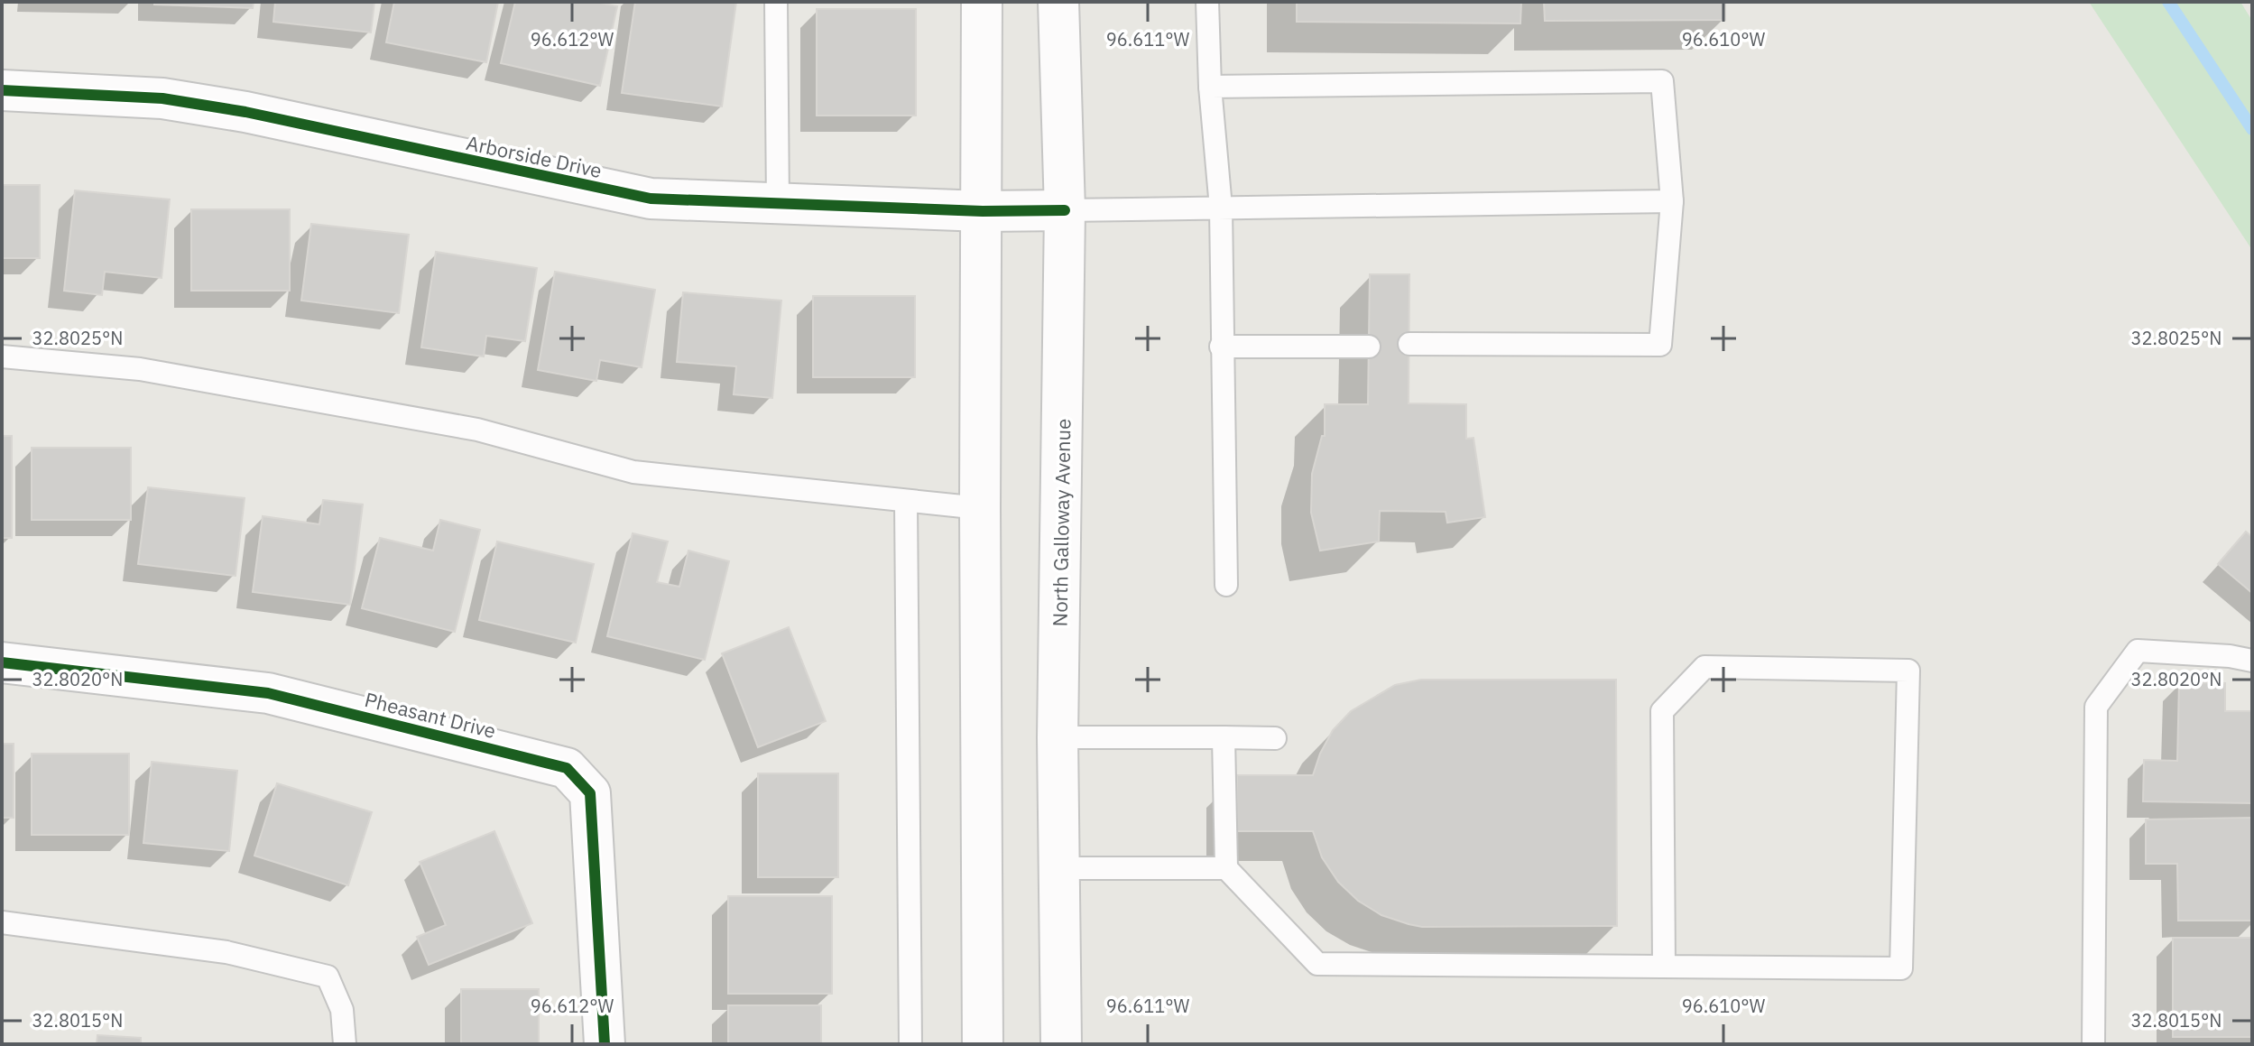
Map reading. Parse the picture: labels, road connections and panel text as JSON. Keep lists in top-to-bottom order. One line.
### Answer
{"streets":{"main road":["Arborside Drive","North Galloway Avenue","Pheasant Drive"]},"crossings":[["Arborside Drive","North Galloway Avenue"]],"coordinates":["96.612°W","96.611°W","96.610°W","32.8025°N","32.8020°N","32.8015°N"]}
